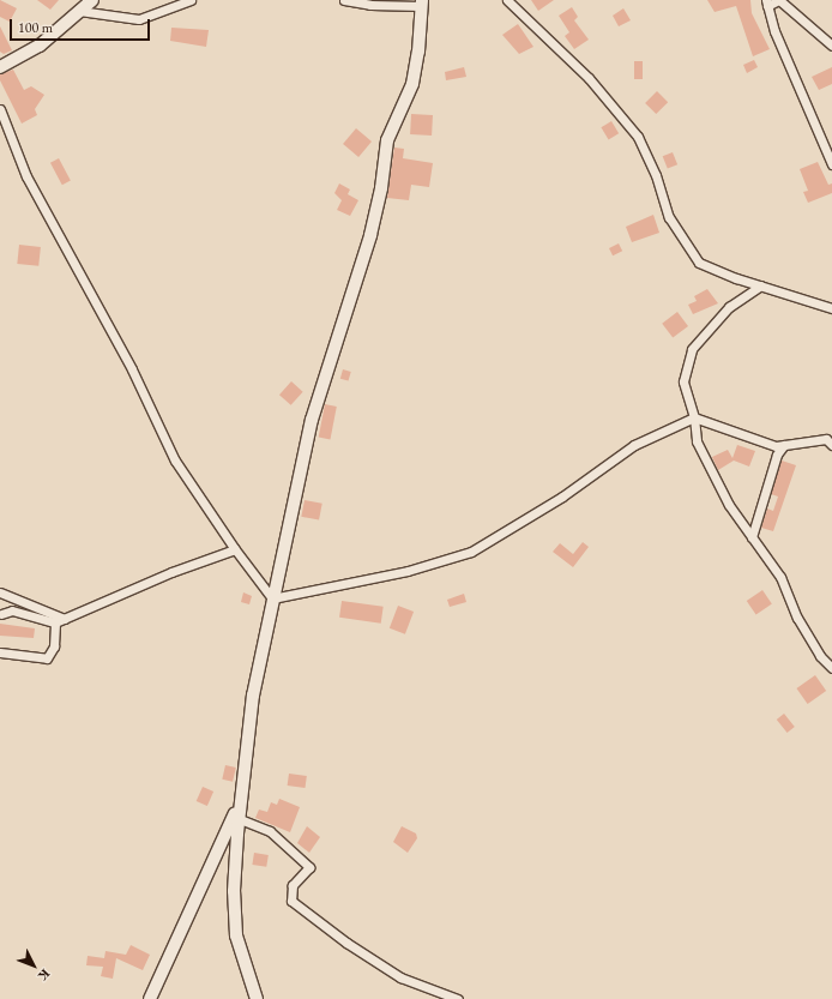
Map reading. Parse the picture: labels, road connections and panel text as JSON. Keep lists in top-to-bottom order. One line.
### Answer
{"scale_bar":"100 m","north":"bottom right"}
